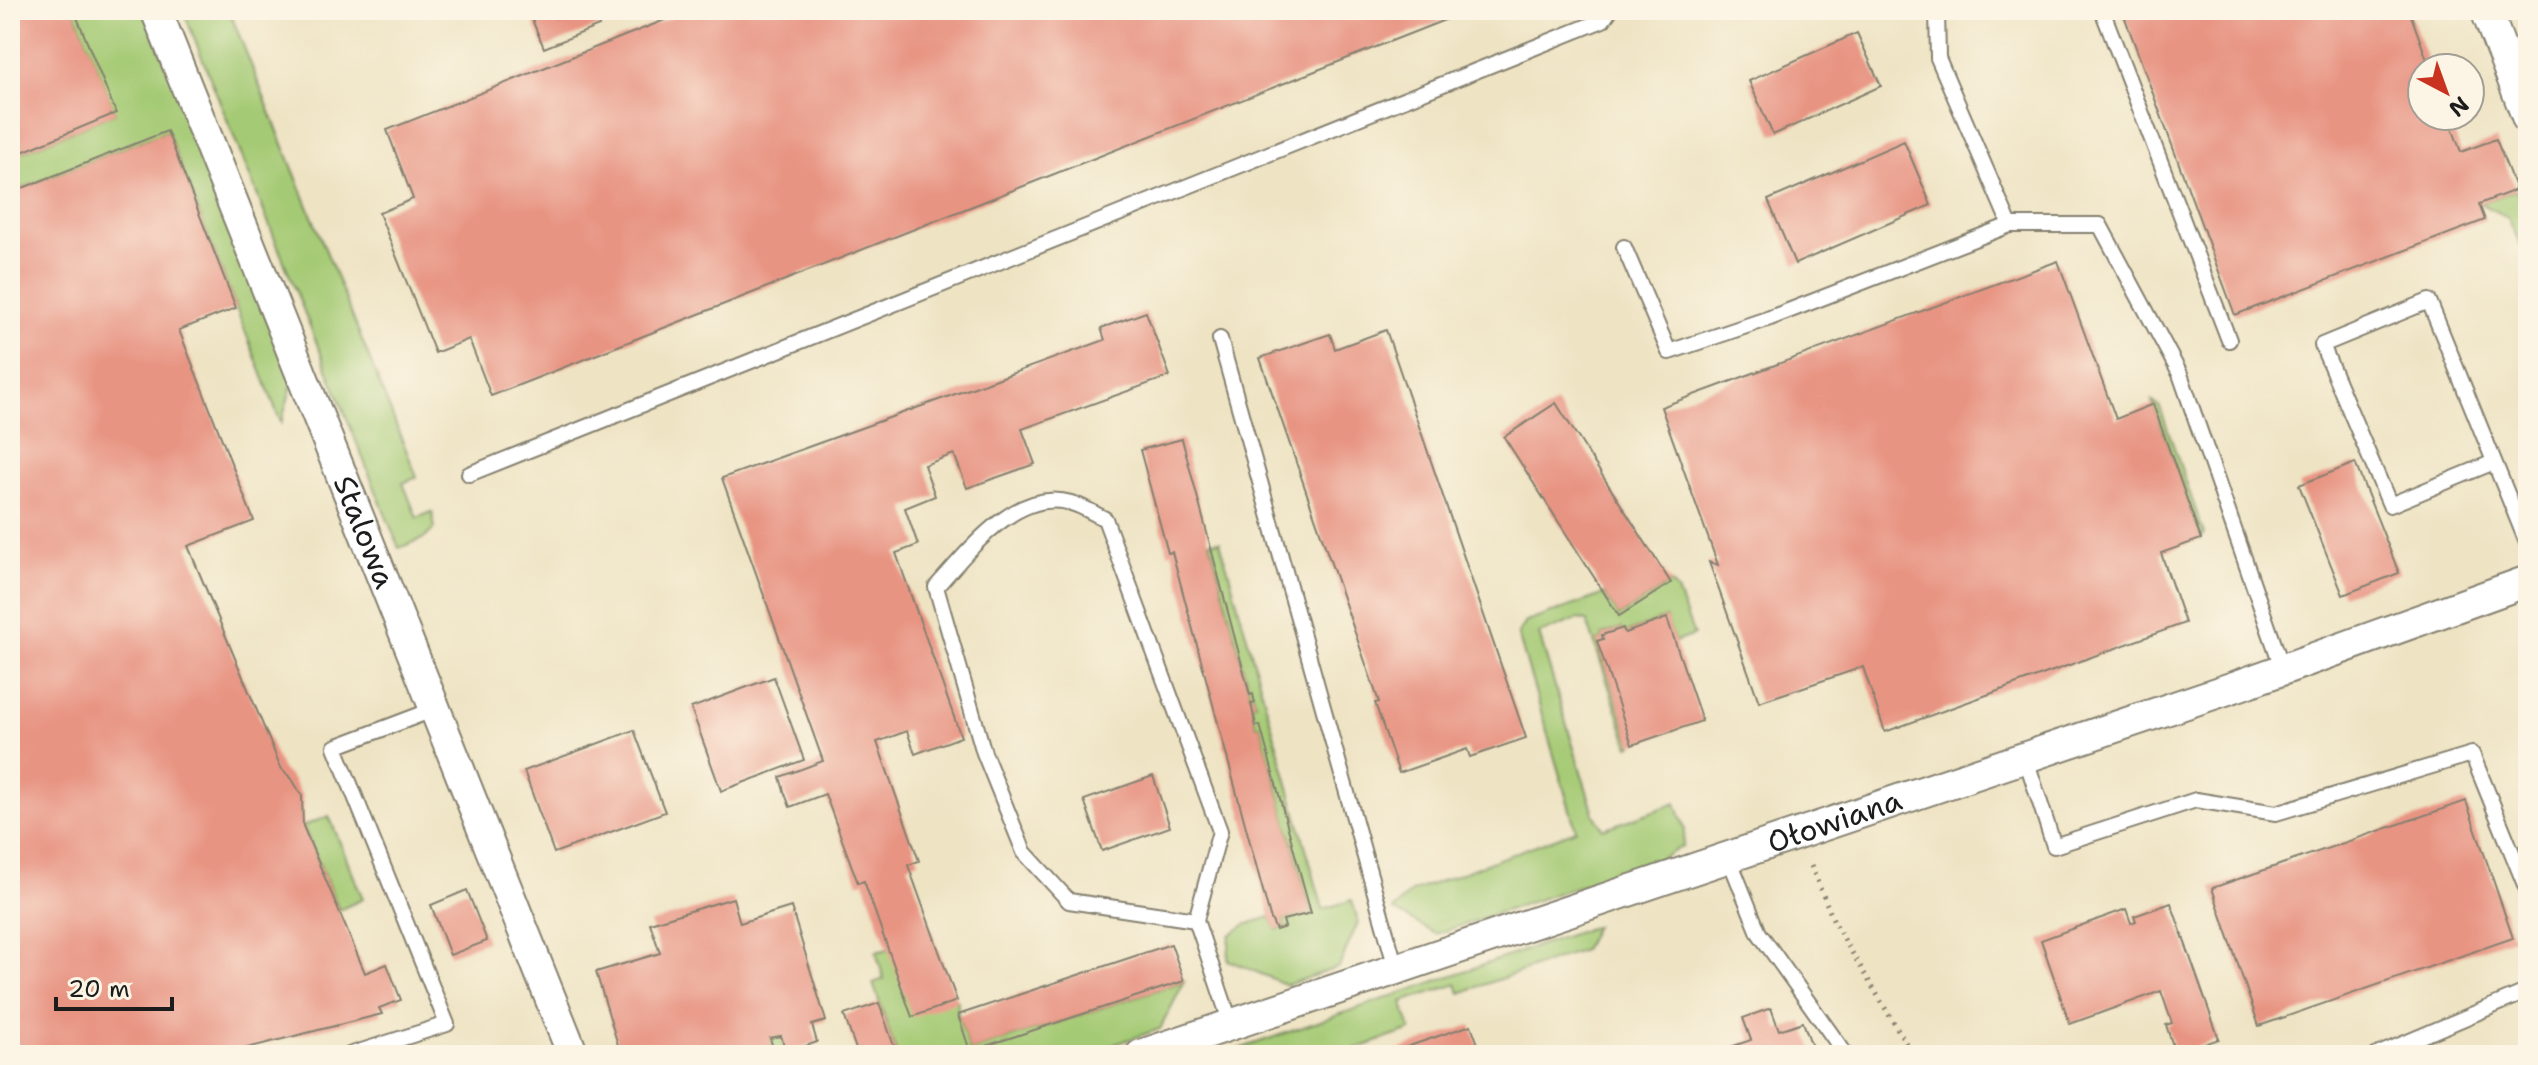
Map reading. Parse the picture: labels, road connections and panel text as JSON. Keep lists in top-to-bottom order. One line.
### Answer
{"streets":{"street":["Stalowa","Ołowiana"]},"scale_bar":"20 m","north":"bottom right"}
